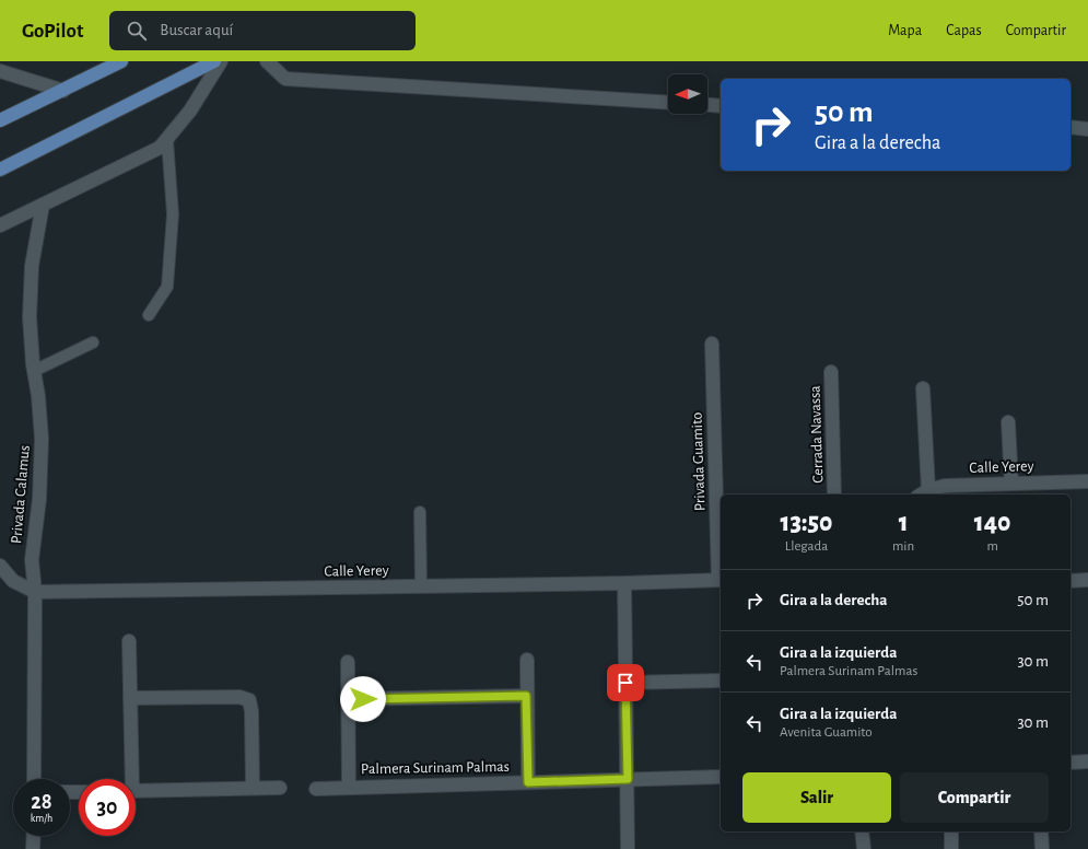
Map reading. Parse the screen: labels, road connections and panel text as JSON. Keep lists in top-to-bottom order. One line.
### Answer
{"streets":{"street":["Cerrada Navassa","Privada Guamito","Calle Yerey","Privada Calamus","Palmera Surinam Palmas"]},"crossings":[["Privada Guamito","Calle Yerey"],["Calle Yerey","Privada Calamus"]],"north":"left","page":{"header":"GoPilot","search":"Buscar aquí","nav":["Mapa","Capas","Compartir"],"turn":["50 m","Gira a la derecha"],"eta":["13:50","Llegada","1","min","140","m"],"list":[{"name":"Gira a la derecha","value":"50 m"},{"name":"Gira a la izquierda","note":"Palmera Surinam Palmas","value":"30 m"},{"name":"Gira a la izquierda","note":"Avenita Guamito","value":"30 m"}],"buttons":["Salir","Compartir"],"speed":"28 km/h","limit":"30"}}
